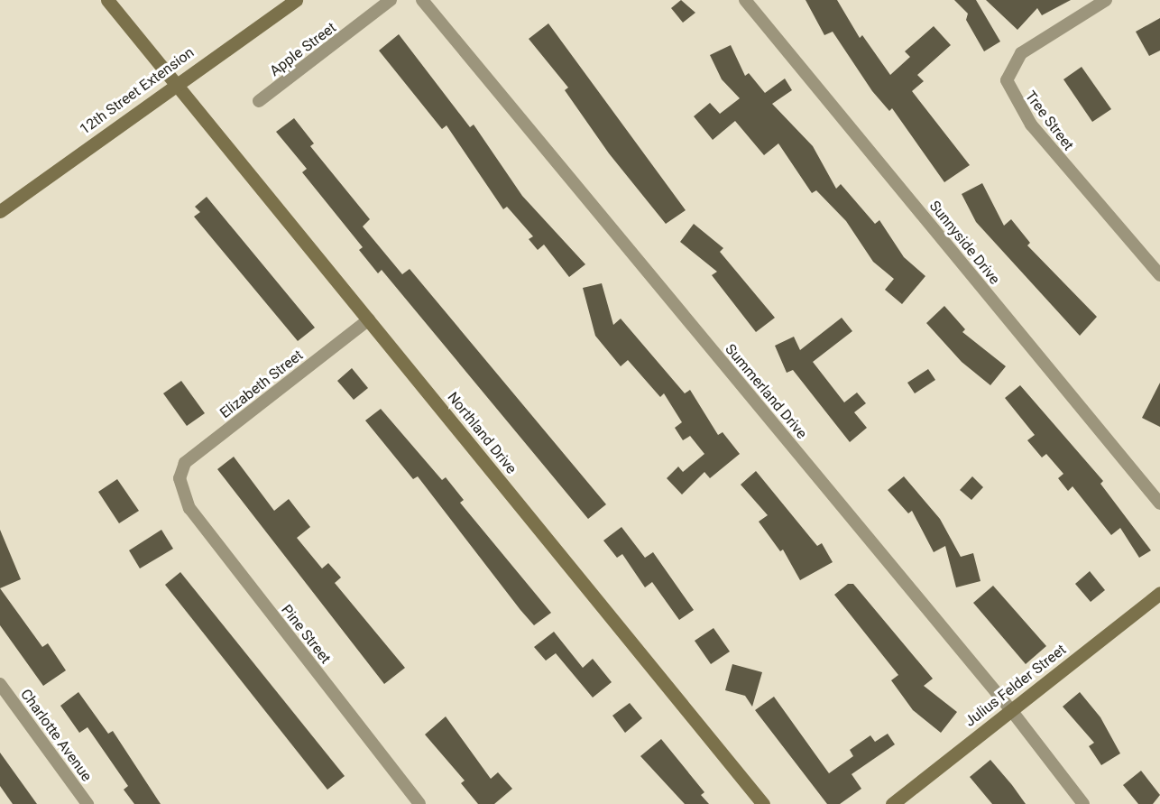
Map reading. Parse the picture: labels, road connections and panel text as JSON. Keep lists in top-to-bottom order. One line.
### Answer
{"streets":{"street":["Apple Street","12th Street Extension","Tree Street","Sunnyside Drive","Elizabeth Street","Summerland Drive","Northland Drive","Pine Street","Julius Felder Street","Charlotte Avenue"]},"crossings":[["12th Street Extension","Northland Drive"],["Elizabeth Street","Northland Drive"],["Elizabeth Street","Pine Street"],["Summerland Drive","Julius Felder Street"]]}
